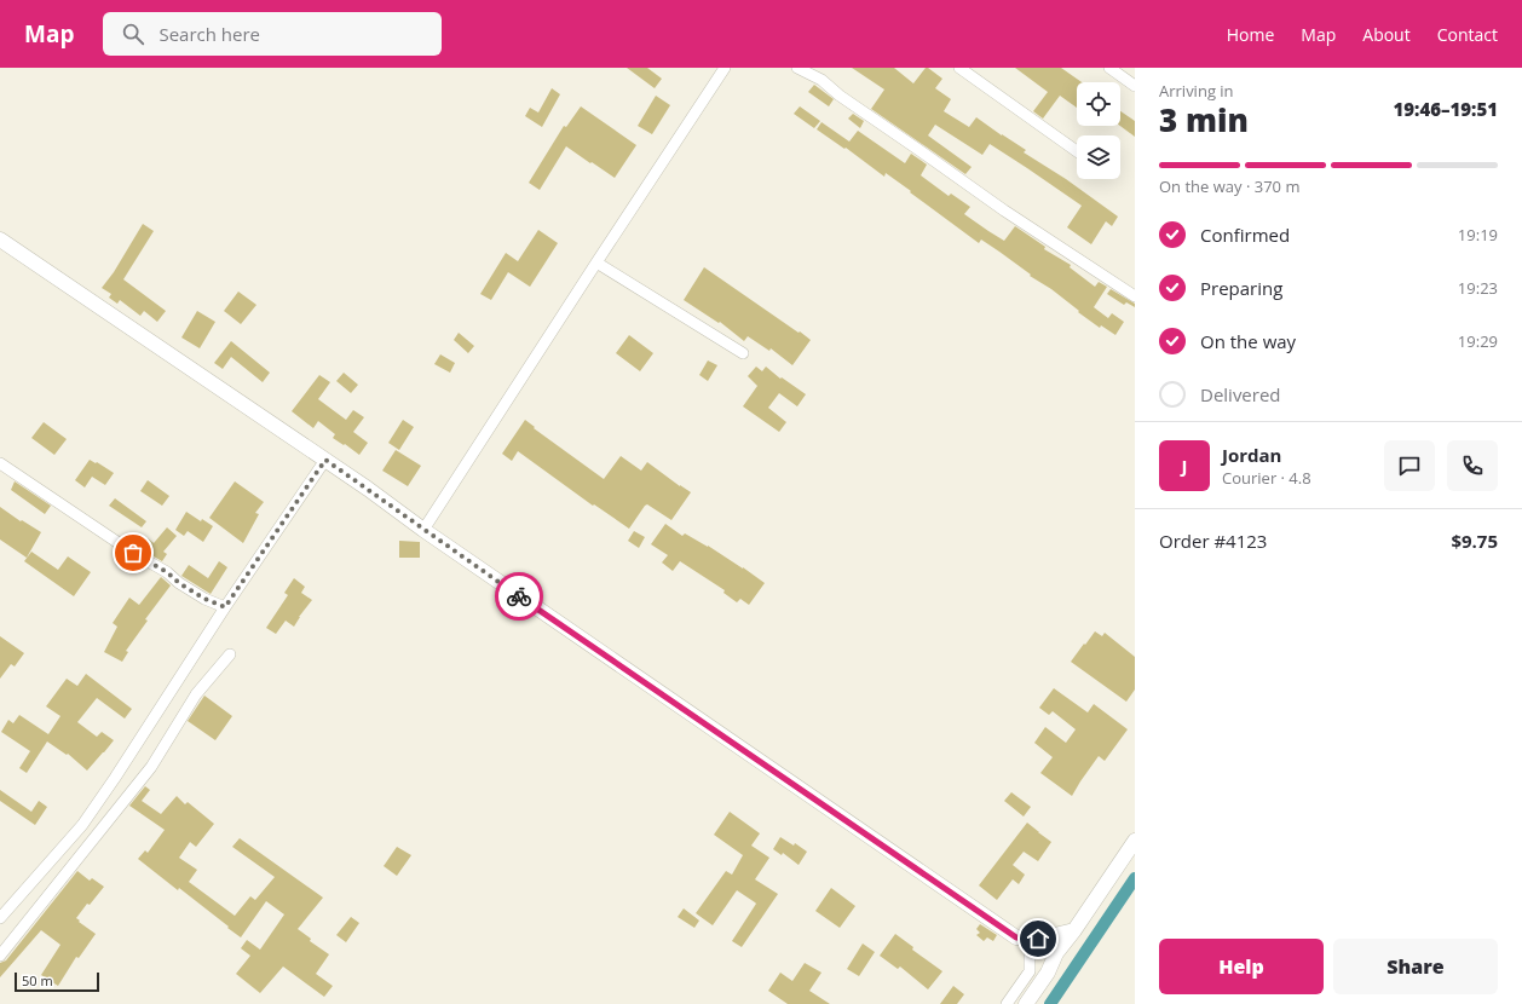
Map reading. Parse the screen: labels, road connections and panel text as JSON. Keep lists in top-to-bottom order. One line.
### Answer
{"scale_bar":"50 m","page":{"header":"Map","search":"Search here","nav":["Home","Map","About","Contact"],"heading":["3 min","Arriving in","19:46–19:51"],"panel":["Jordan","Courier · 4.8","Order #4123","$9.75"],"bar":"On the way · 370 m","list":[["Confirmed","19:19"],["Preparing","19:23"],["On the way","19:29"],"Delivered"],"round":"J","buttons":["Help","Share"],"scale":"50 m"}}
